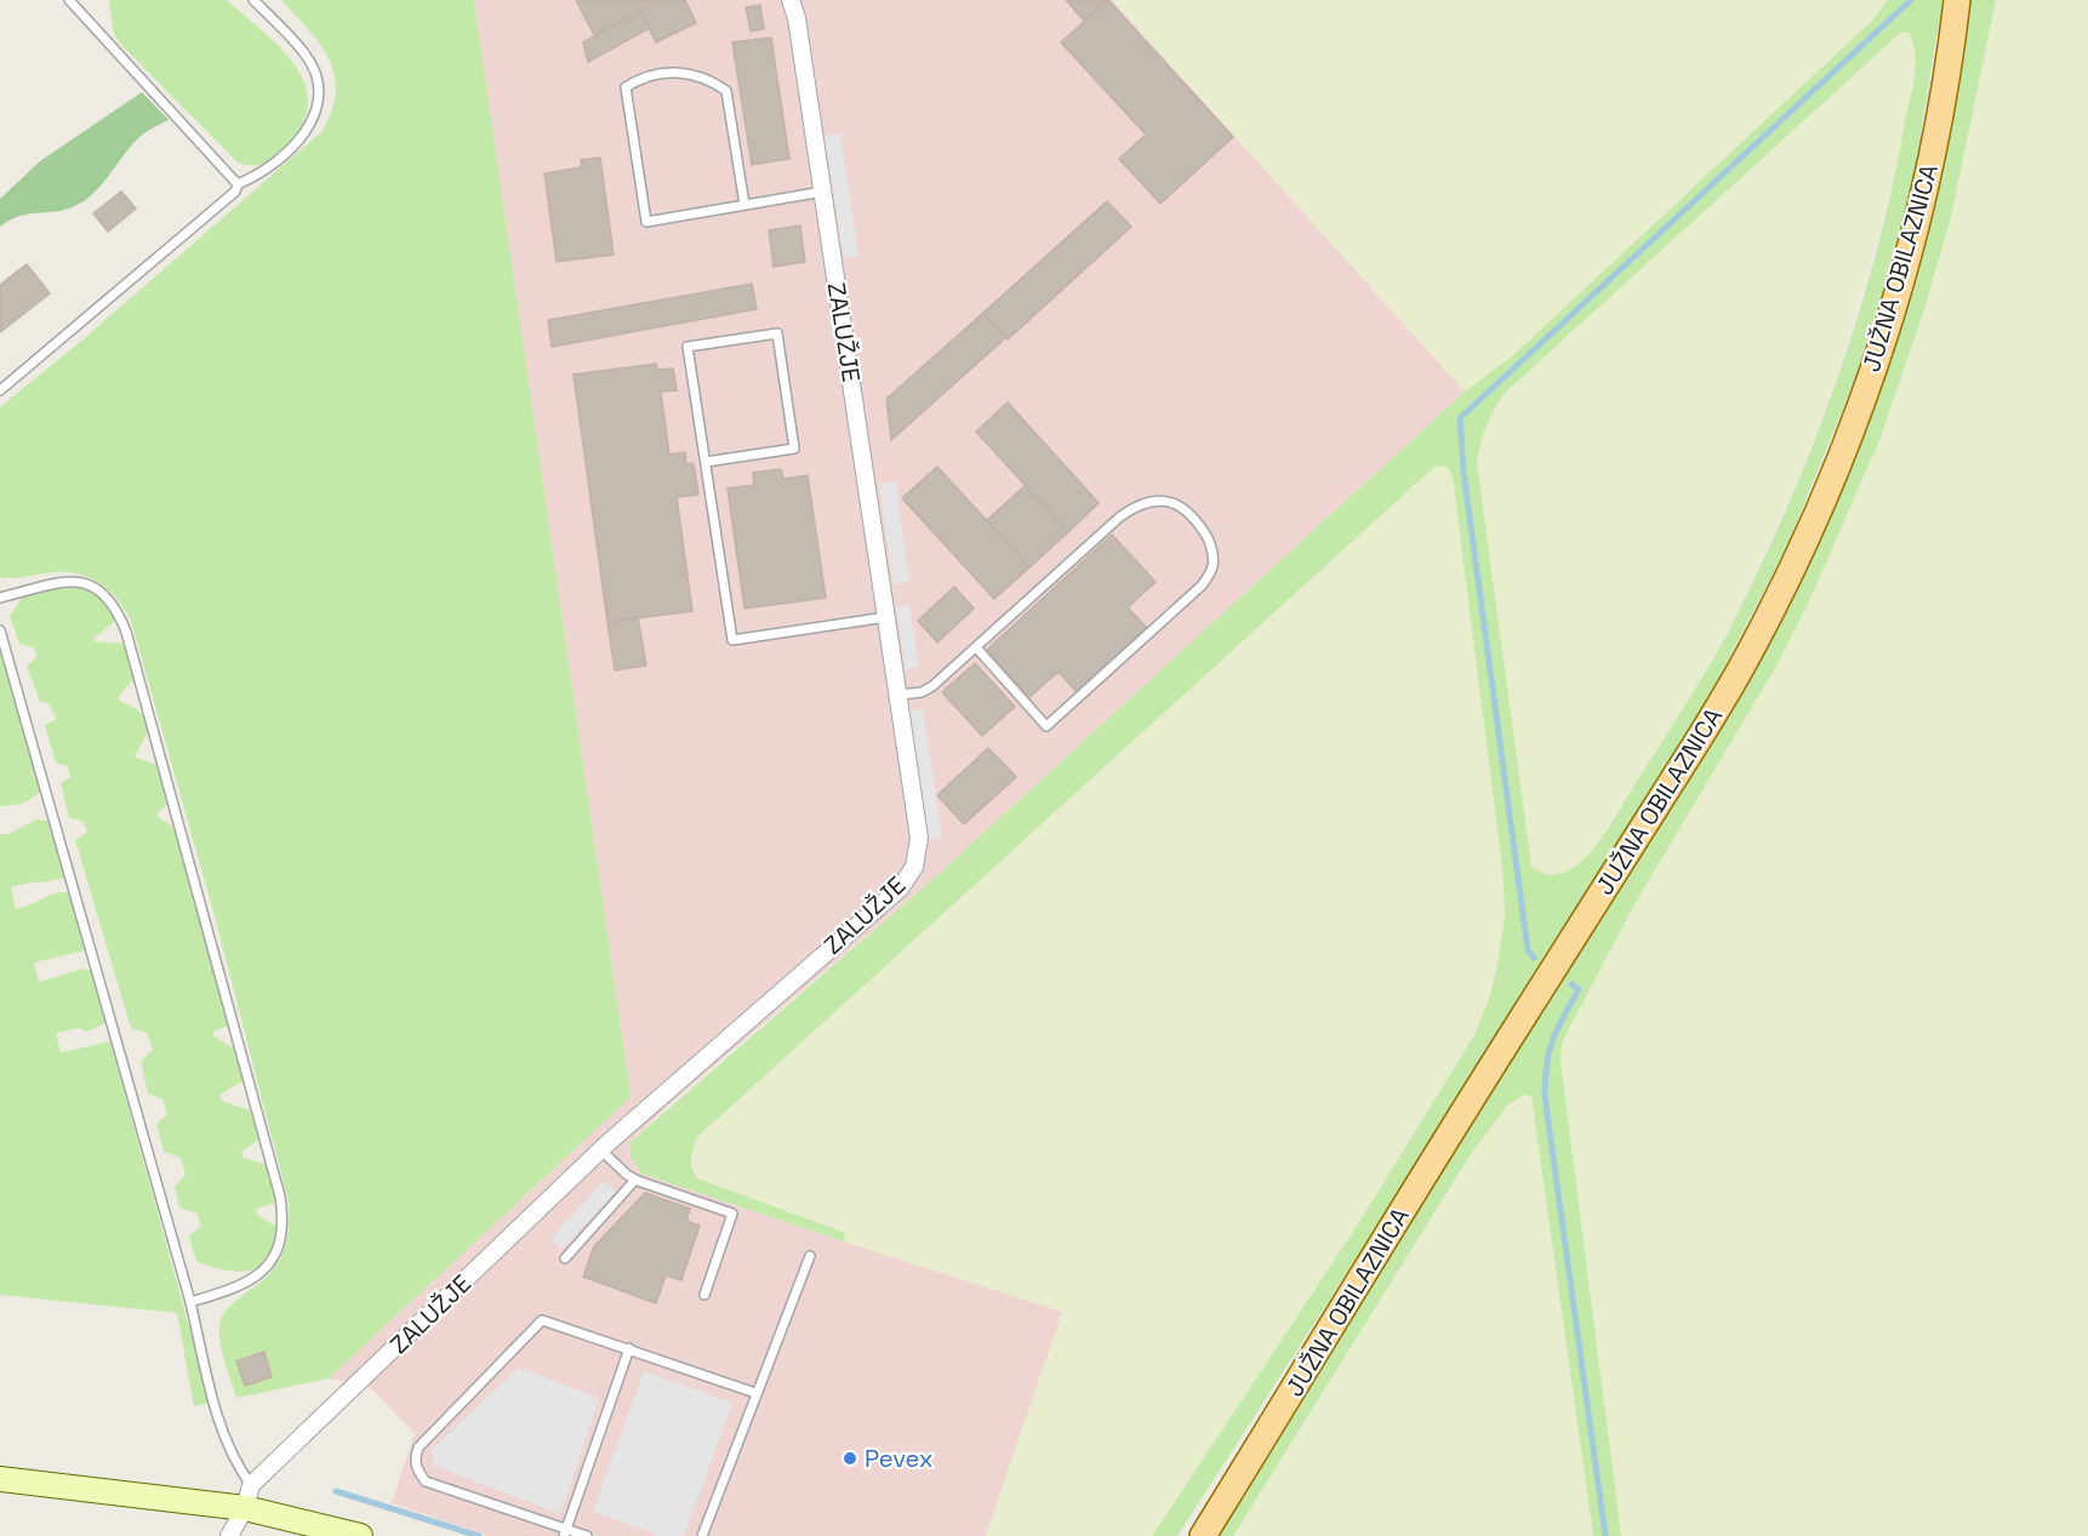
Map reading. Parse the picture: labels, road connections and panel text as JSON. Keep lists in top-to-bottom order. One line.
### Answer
{"streets":{"main road":["JUŽNA OBILAZNICA"],"street":["ZALUŽJE"]},"places":["Pevex"]}
